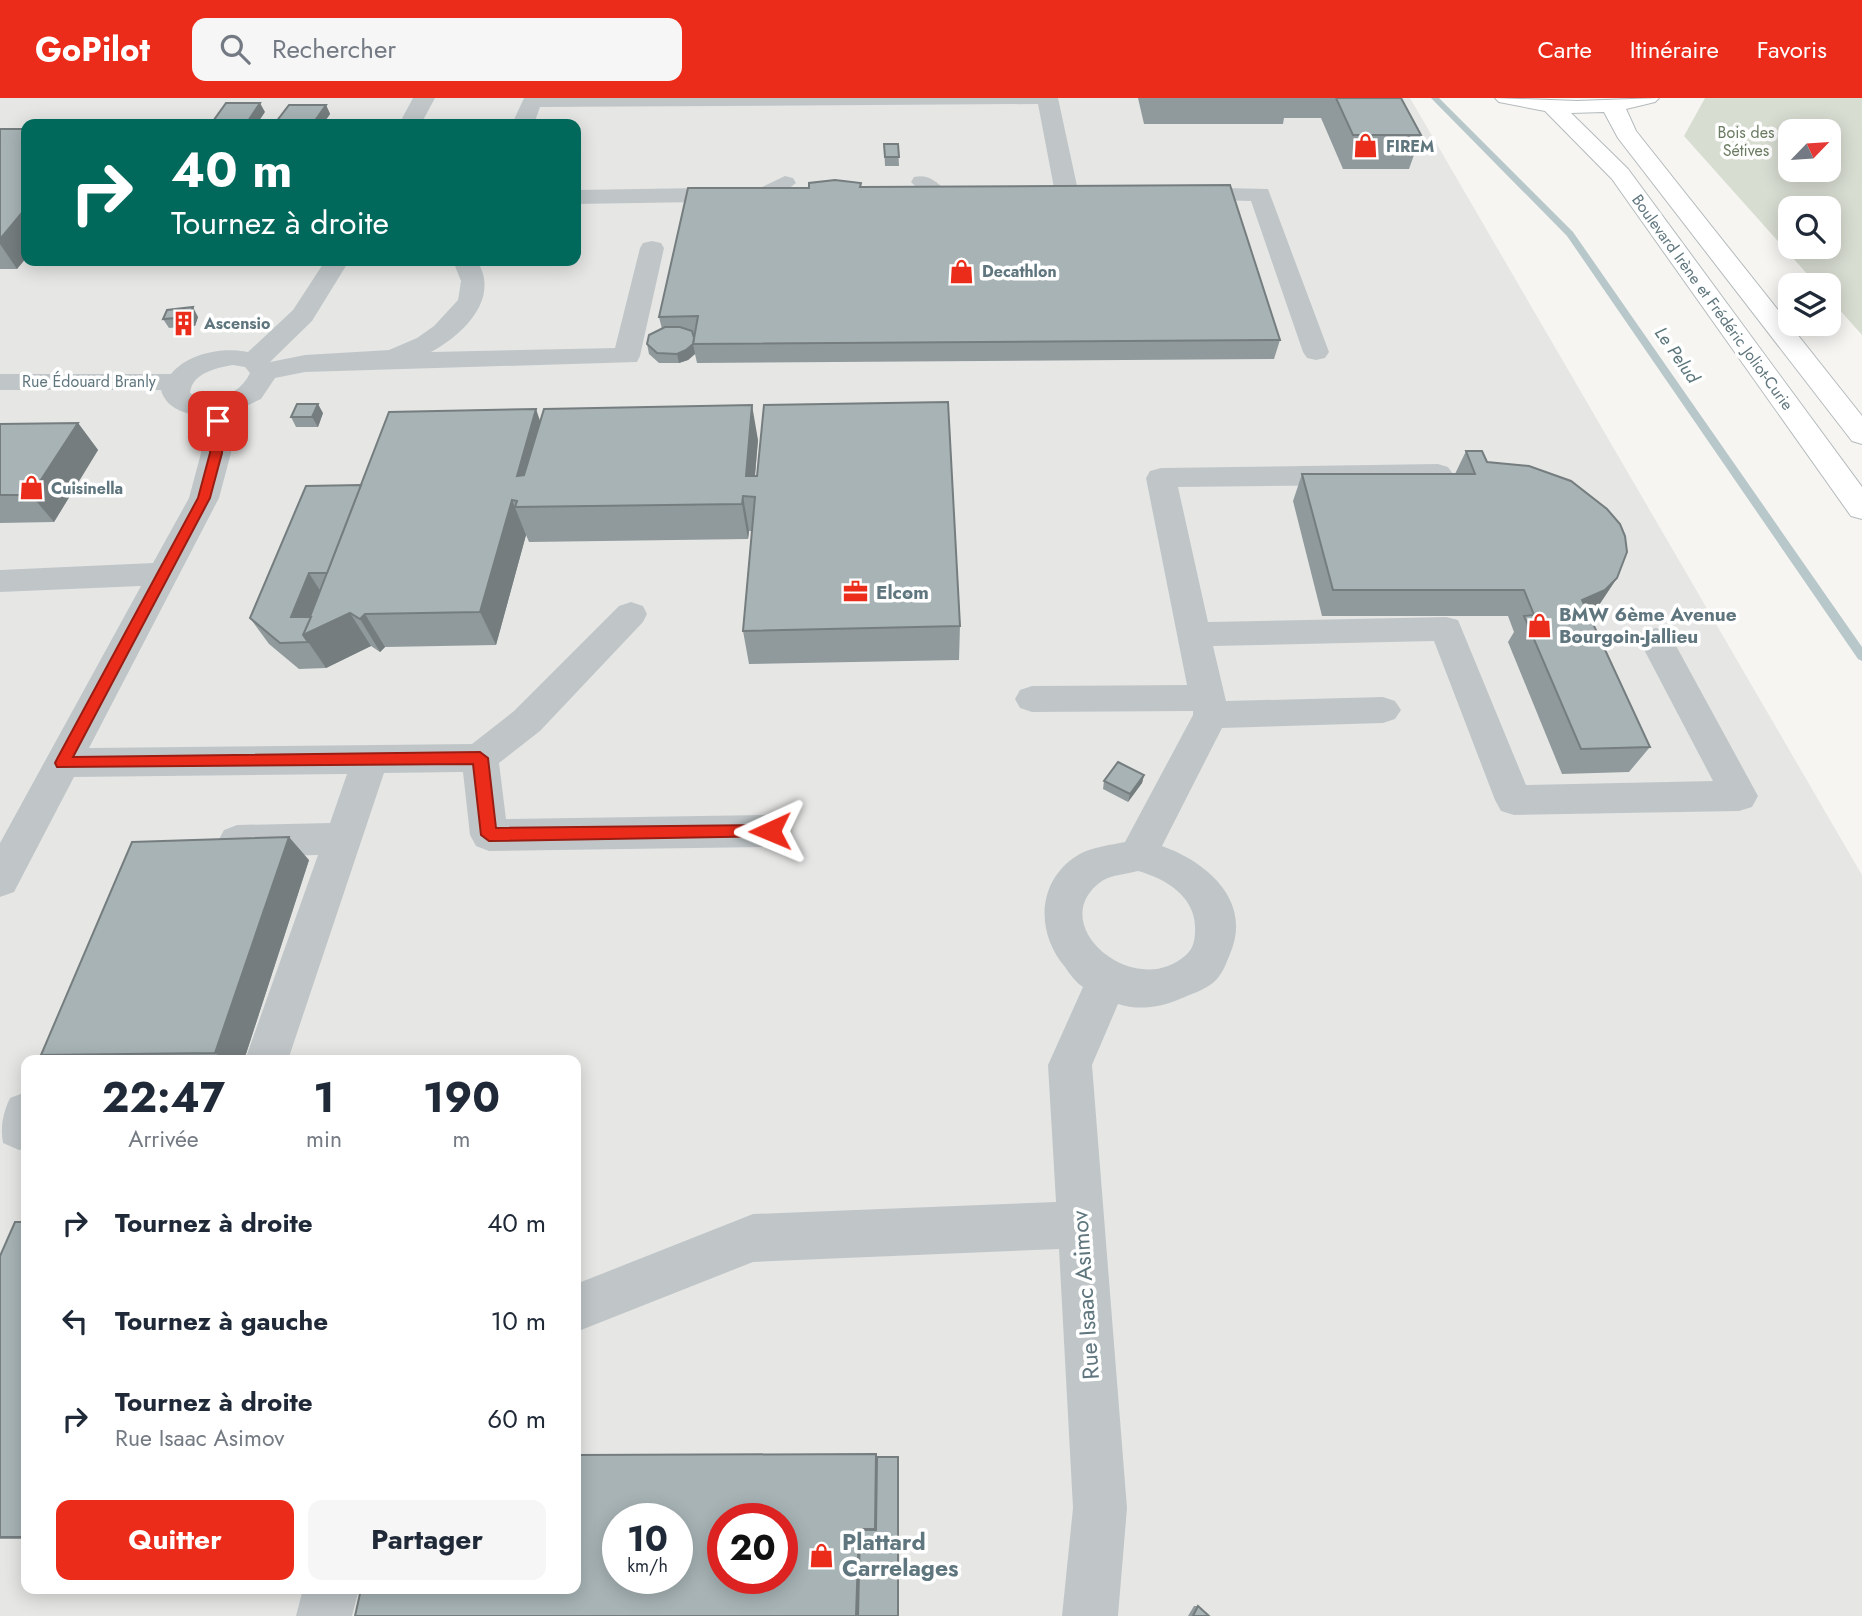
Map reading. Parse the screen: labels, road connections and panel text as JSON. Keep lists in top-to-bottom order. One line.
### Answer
{"streets":{"main road":["Boulevard Irène et Frédéric Joliot-Curie"],"street":["Rue Édouard Branly","Rue Isaac Asimov"]},"water":["Le Pelud"],"parks":["Bois des Sétives"],"places":{"shop":["FIREM","Decathlon","Cuisinella","BMW 6ème Avenue Bourgoin-Jallieu","Plattard Carrelages"],"building":["Ascensio"],"office":["Elcom"]},"north":"top right","page":{"header":"GoPilot","search":"Rechercher","nav":["Carte","Itinéraire","Favoris"],"turn":["40 m","Tournez à droite"],"eta":["22:47","Arrivée","1","min","190","m"],"list":[{"name":"Tournez à droite","value":"40 m"},{"name":"Tournez à gauche","value":"10 m"},{"name":"Tournez à droite","note":"Rue Isaac Asimov","value":"60 m"}],"buttons":["Quitter","Partager"],"speed":"10 km/h","limit":"20"}}
